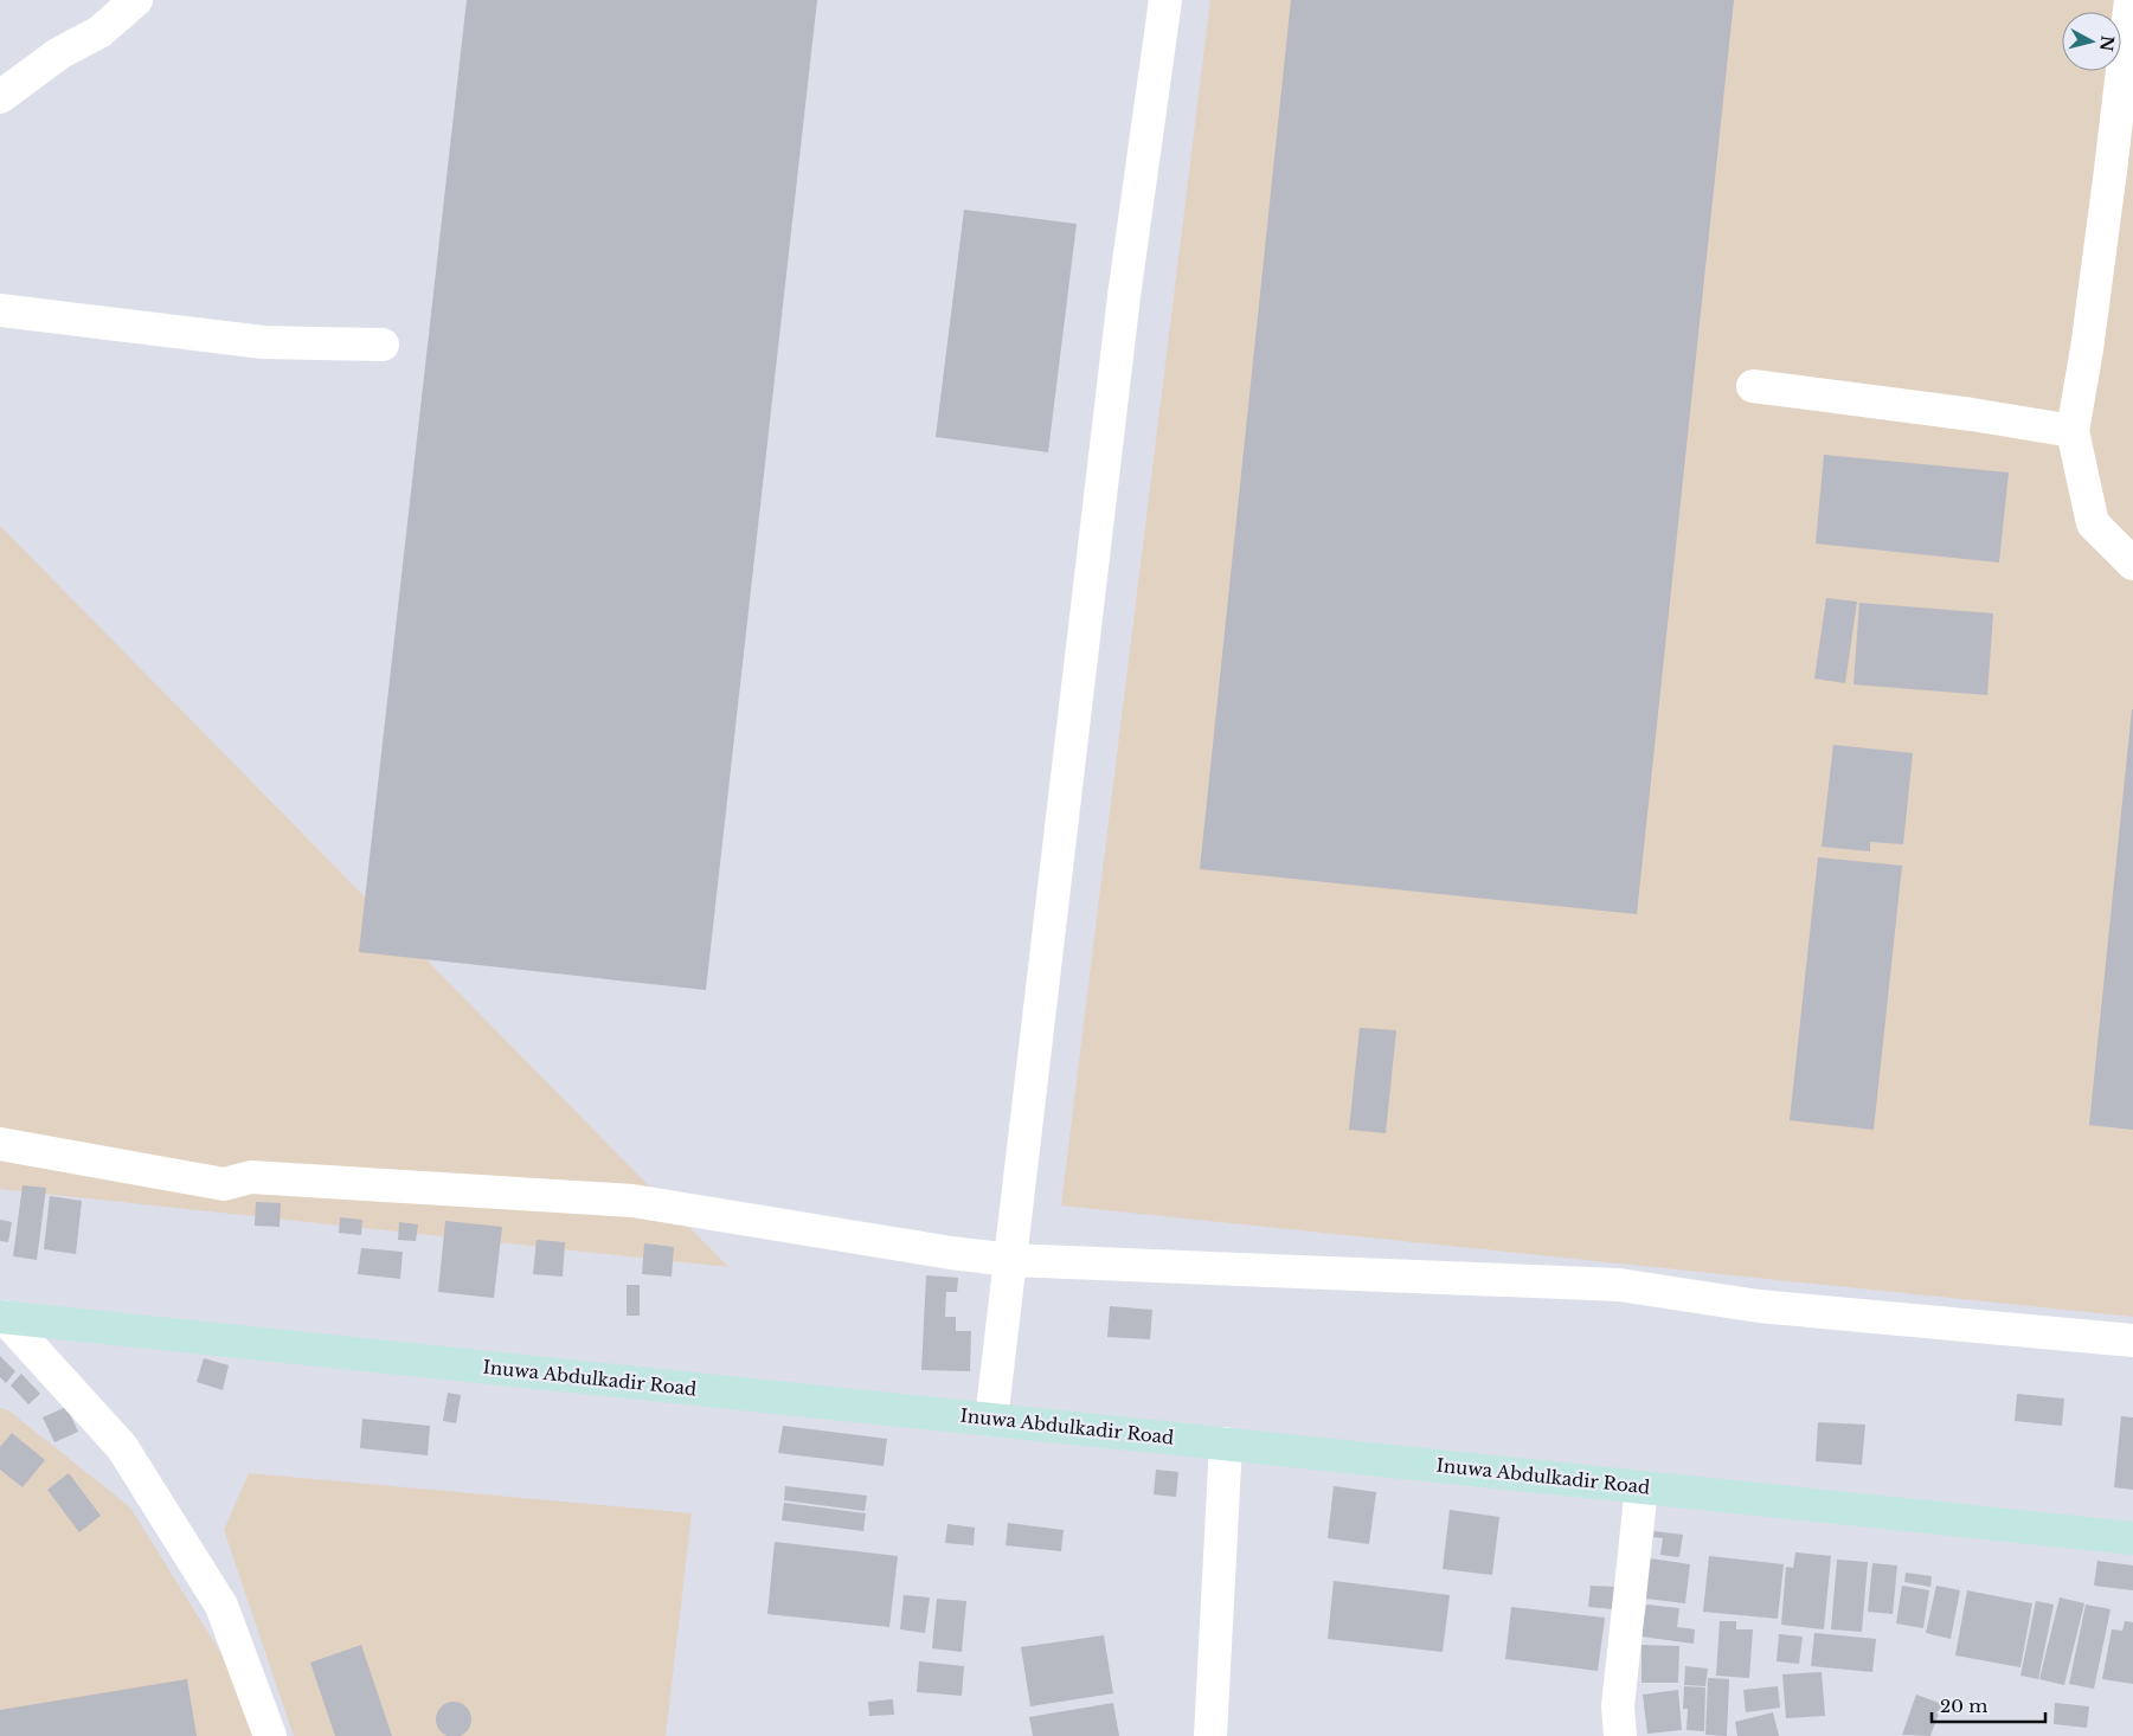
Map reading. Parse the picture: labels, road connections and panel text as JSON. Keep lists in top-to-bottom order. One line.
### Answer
{"streets":{"main road":["Inuwa Abdulkadir Road"]},"scale_bar":"20 m","north":"right"}
